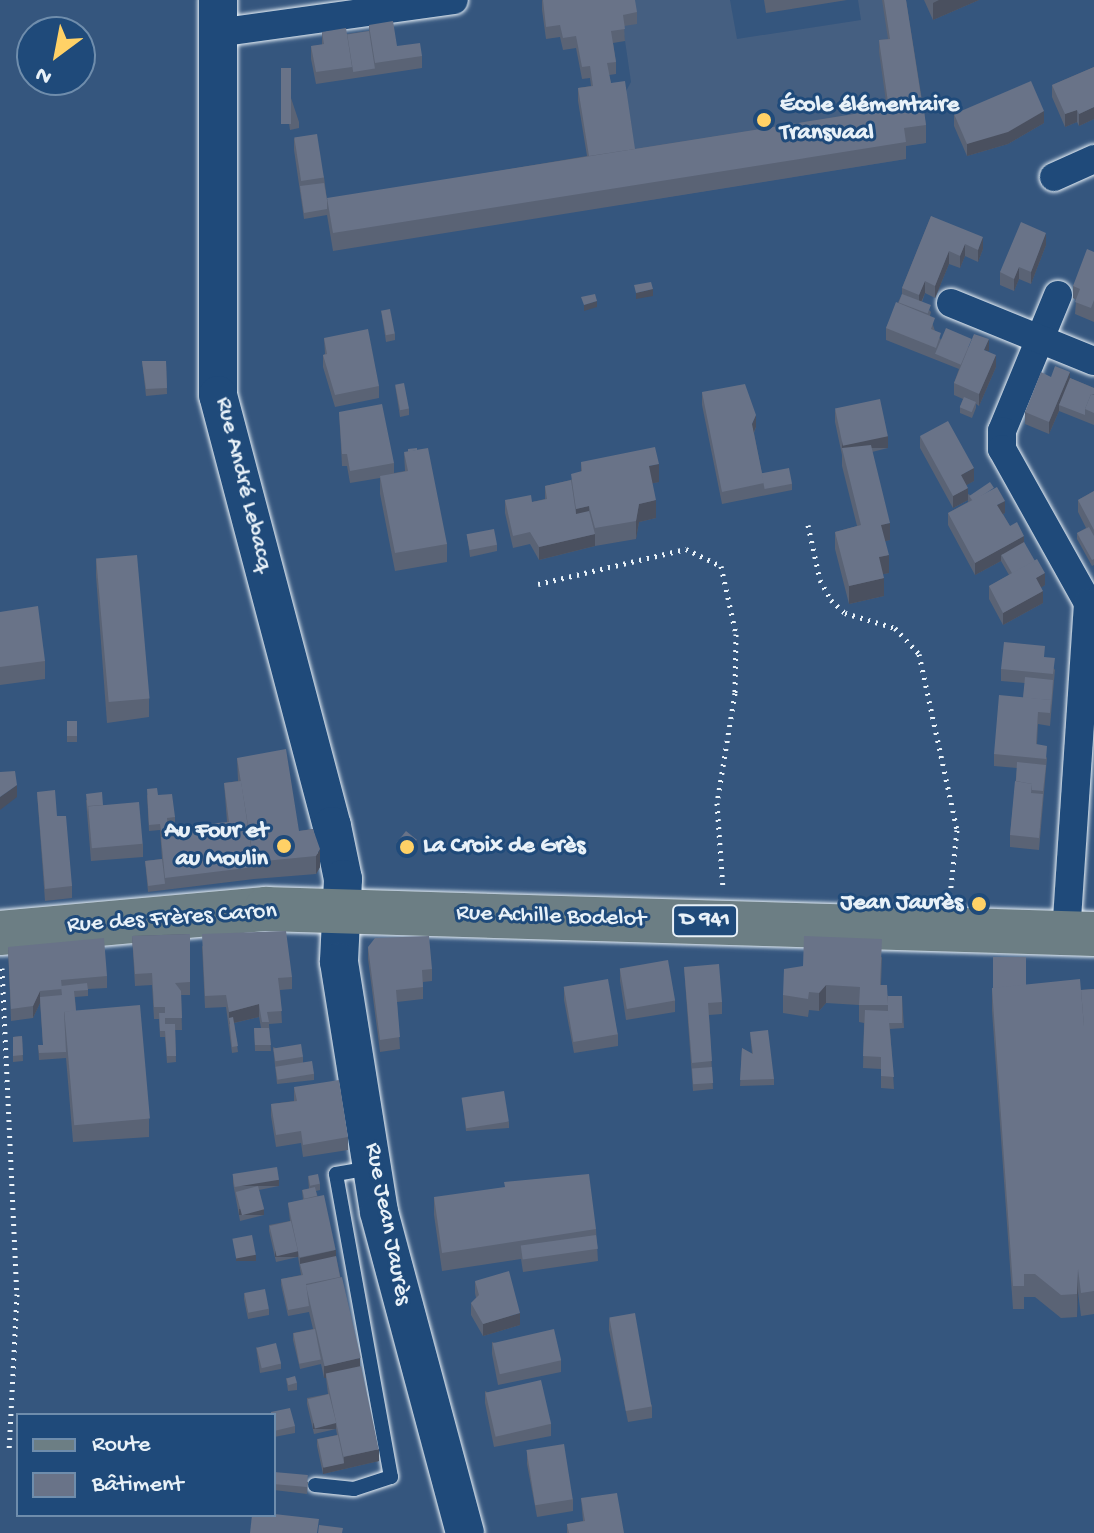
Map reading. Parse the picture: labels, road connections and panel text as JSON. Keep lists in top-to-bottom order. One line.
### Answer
{"streets":{"main road":["Rue André Lebacq","Rue Achille Bodelot","Rue des Frères Caron","D 941","Rue Jean Jaurès"]},"crossings":[["Rue André Lebacq","Rue Achille Bodelot"],["Rue André Lebacq","Rue des Frères Caron"],["Rue André Lebacq","Rue Jean Jaurès"],["Rue Achille Bodelot","Rue des Frères Caron"],["Rue Achille Bodelot","Rue Jean Jaurès"],["Rue des Frères Caron","Rue Jean Jaurès"]],"places":["École élémentaire Transvaal","Au Four et au Moulin","La Croix de Grès","Jean Jaurès"],"legend":["Route","Bâtiment"],"north":"bottom left"}
